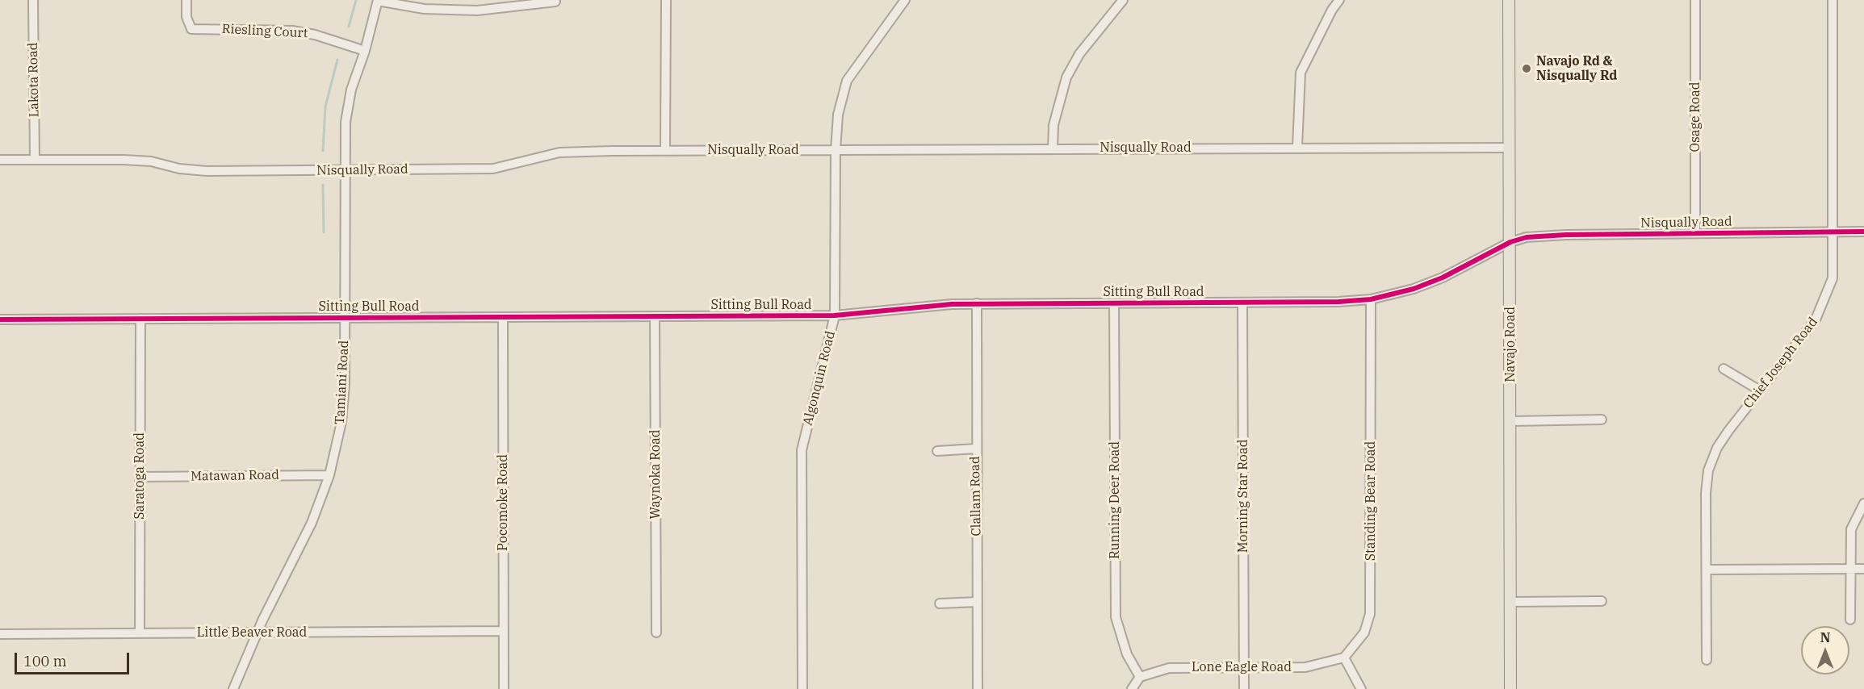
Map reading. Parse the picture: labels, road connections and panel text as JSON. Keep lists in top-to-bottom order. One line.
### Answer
{"streets":{"main road":["Navajo Road"],"street":["Riesling Court","Lakota Road","Osage Road","Nisqually Road","Sitting Bull Road","Chief Joseph Road","Algonquin Road","Tamiani Road","Waynoka Road","Saratoga Road","Matawan Road","Clallam Road","Morning Star Road","Running Deer Road","Standing Bear Road","Pocomoke Road","Little Beaver Road","Lone Eagle Road"]},"crossings":[["Riesling Court","Tamiani Road"],["Lakota Road","Nisqually Road"],["Osage Road","Nisqually Road"],["Nisqually Road","Sitting Bull Road"],["Nisqually Road","Navajo Road"],["Nisqually Road","Chief Joseph Road"],["Nisqually Road","Algonquin Road"],["Nisqually Road","Tamiani Road"],["Sitting Bull Road","Navajo Road"],["Sitting Bull Road","Algonquin Road"],["Sitting Bull Road","Tamiani Road"],["Sitting Bull Road","Waynoka Road"],["Sitting Bull Road","Saratoga Road"],["Sitting Bull Road","Clallam Road"],["Sitting Bull Road","Morning Star Road"],["Sitting Bull Road","Running Deer Road"],["Sitting Bull Road","Standing Bear Road"],["Sitting Bull Road","Pocomoke Road"],["Tamiani Road","Matawan Road"],["Tamiani Road","Little Beaver Road"],["Saratoga Road","Matawan Road"],["Saratoga Road","Little Beaver Road"],["Morning Star Road","Lone Eagle Road"],["Running Deer Road","Lone Eagle Road"],["Standing Bear Road","Lone Eagle Road"],["Pocomoke Road","Little Beaver Road"]],"places":["Navajo Rd & Nisqually Rd"],"scale_bar":"100 m","north":"top"}
